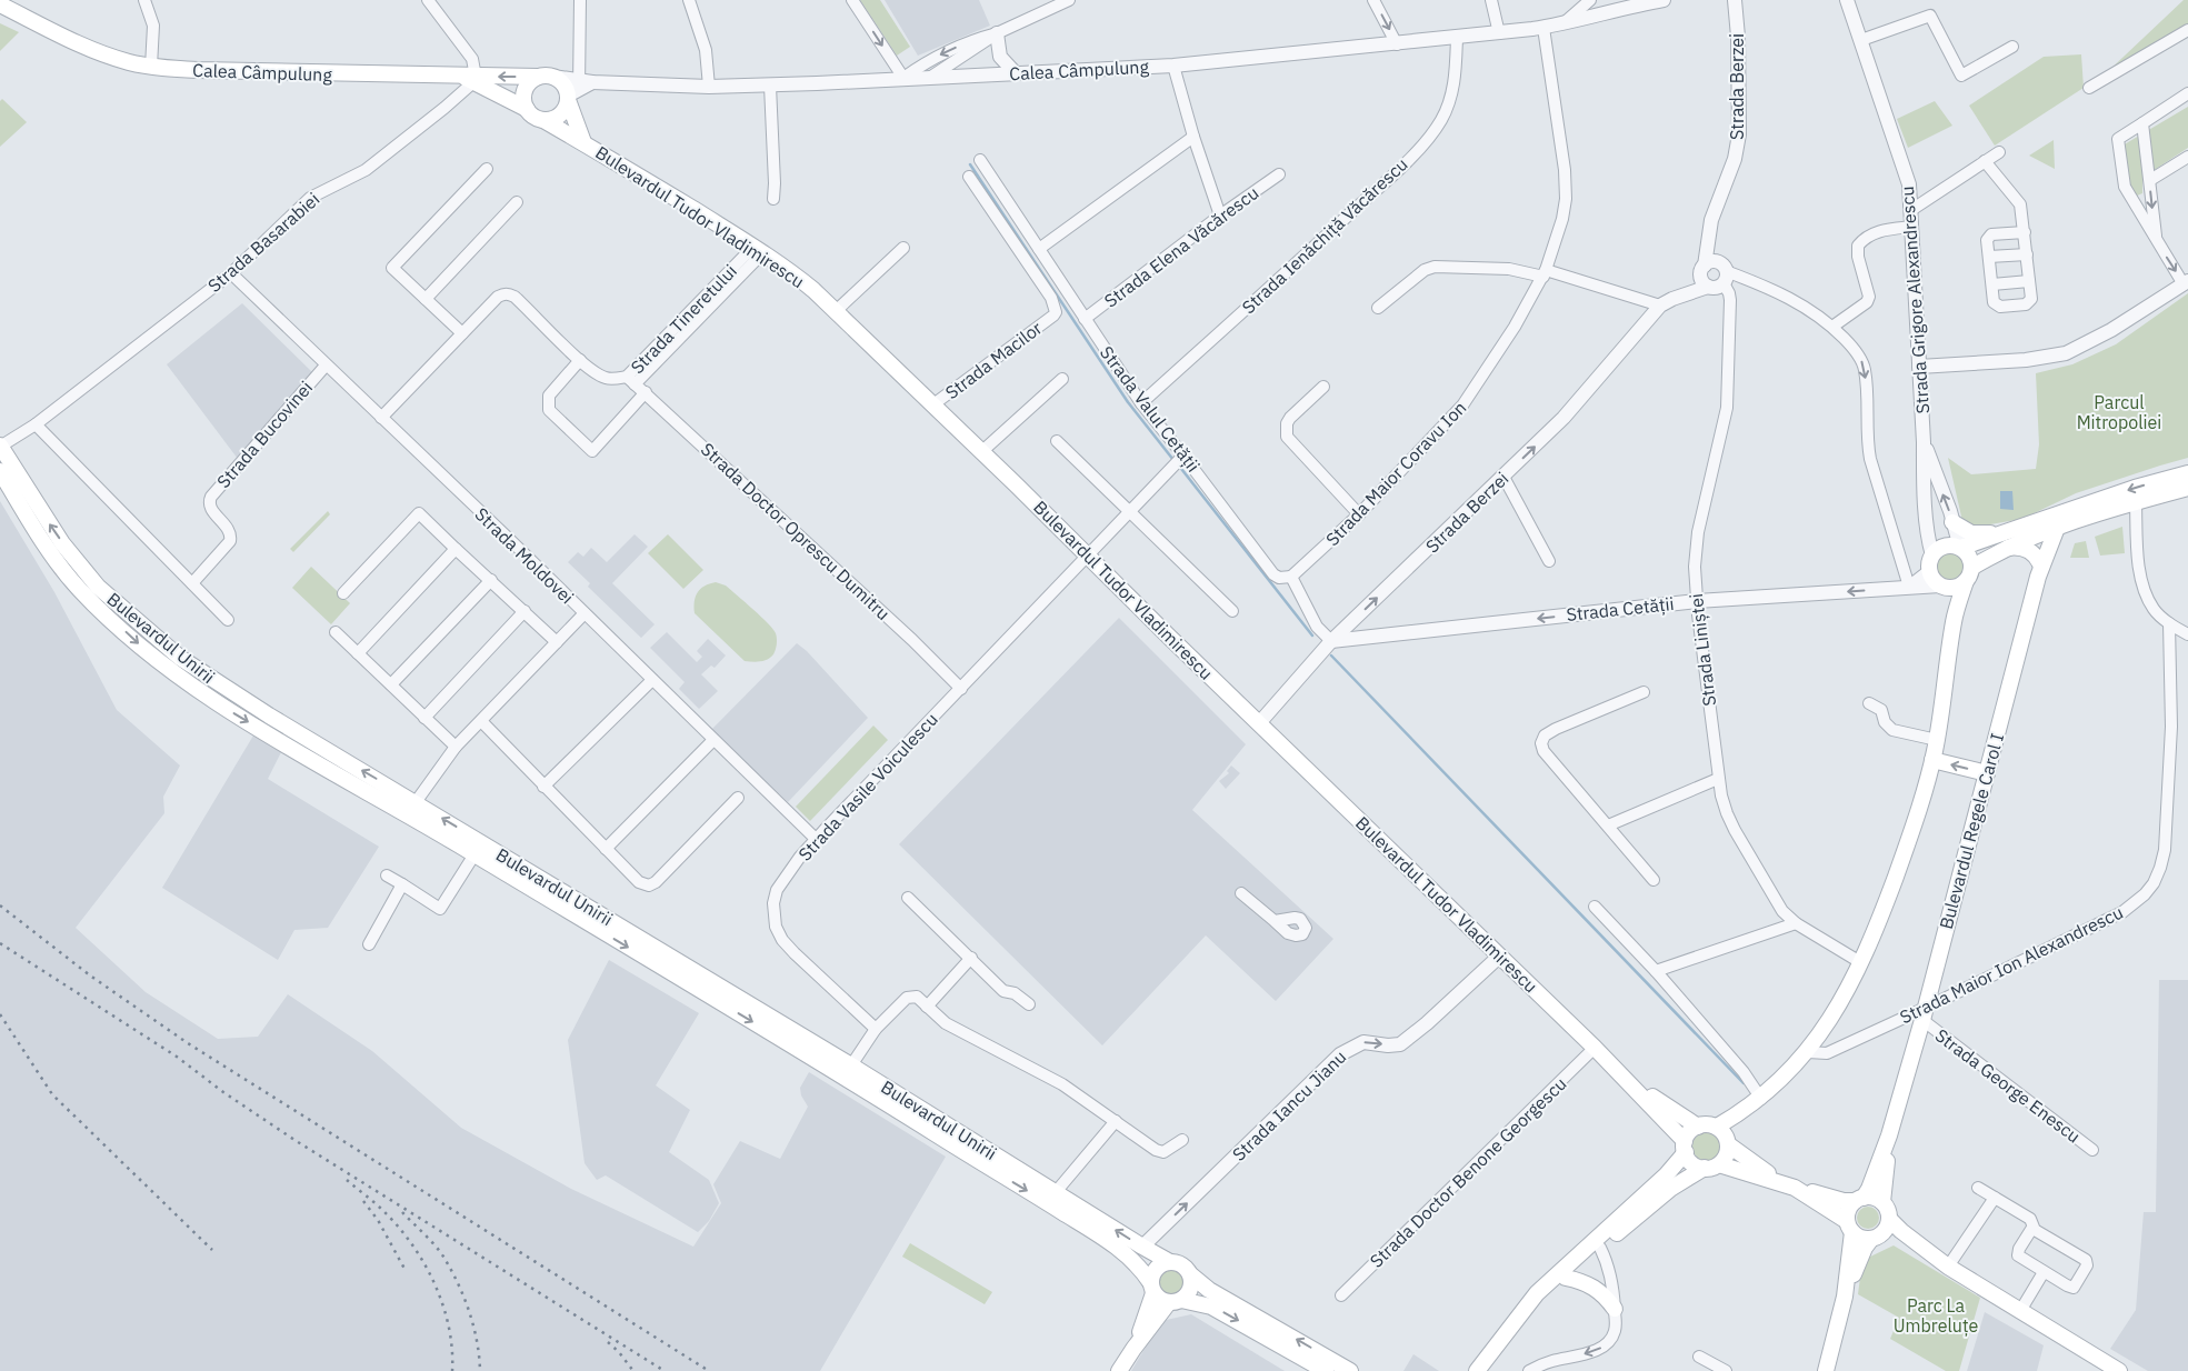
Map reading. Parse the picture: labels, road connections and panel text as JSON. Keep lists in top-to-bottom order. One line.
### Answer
{"streets":{"main road":["Calea Câmpulung","Bulevardul Tudor Vladimirescu","Bulevardul Unirii","Bulevardul Regele Carol I"],"street":["Strada Berzei","Strada Ienăchiță Văcărescu","Strada Basarabiei","Strada Elena Văcărescu","Strada Grigore Alexandrescu","Strada Tineretului","Strada Macilor","Strada Valul Cetății","Strada Bucovinei","Strada Maior Coravu Ion","Strada Doctor Oprescu Dumitru","Strada Moldovei","Strada Cetății","Strada Liniștei","Strada Vasile Voiculescu","Strada Maior Ion Alexandrescu","Strada George Enescu","Strada Iancu Jianu","Strada Doctor Benone Georgescu"]},"crossings":[["Calea Câmpulung","Bulevardul Tudor Vladimirescu"],["Calea Câmpulung","Strada Ienăchiță Văcărescu"],["Calea Câmpulung","Strada Basarabiei"],["Calea Câmpulung","Strada Maior Coravu Ion"],["Strada Berzei","Bulevardul Tudor Vladimirescu"],["Strada Berzei","Strada Cetății"],["Bulevardul Tudor Vladimirescu","Strada Tineretului"],["Bulevardul Tudor Vladimirescu","Strada Macilor"],["Bulevardul Tudor Vladimirescu","Strada Vasile Voiculescu"],["Bulevardul Tudor Vladimirescu","Strada Iancu Jianu"],["Bulevardul Tudor Vladimirescu","Strada Doctor Benone Georgescu"],["Strada Ienăchiță Văcărescu","Strada Valul Cetății"],["Strada Basarabiei","Strada Moldovei"],["Strada Basarabiei","Bulevardul Unirii"],["Strada Elena Văcărescu","Strada Valul Cetății"],["Strada Grigore Alexandrescu","Strada Cetății"],["Strada Tineretului","Strada Doctor Oprescu Dumitru"],["Strada Tineretului","Strada Moldovei"],["Strada Valul Cetății","Strada Maior Coravu Ion"],["Strada Valul Cetății","Strada Vasile Voiculescu"],["Strada Bucovinei","Strada Moldovei"],["Strada Doctor Oprescu Dumitru","Strada Vasile Voiculescu"],["Strada Moldovei","Strada Vasile Voiculescu"],["Strada Cetății","Strada Liniștei"],["Bulevardul Unirii","Strada Iancu Jianu"],["Bulevardul Regele Carol I","Strada Maior Ion Alexandrescu"],["Bulevardul Regele Carol I","Strada George Enescu"],["Strada Maior Ion Alexandrescu","Strada George Enescu"]],"one_way":["Strada Berzei","Strada Cetății","Strada Iancu Jianu"],"parks":["Parcul Mitropoliei","Parc La Umbreluțe"]}
